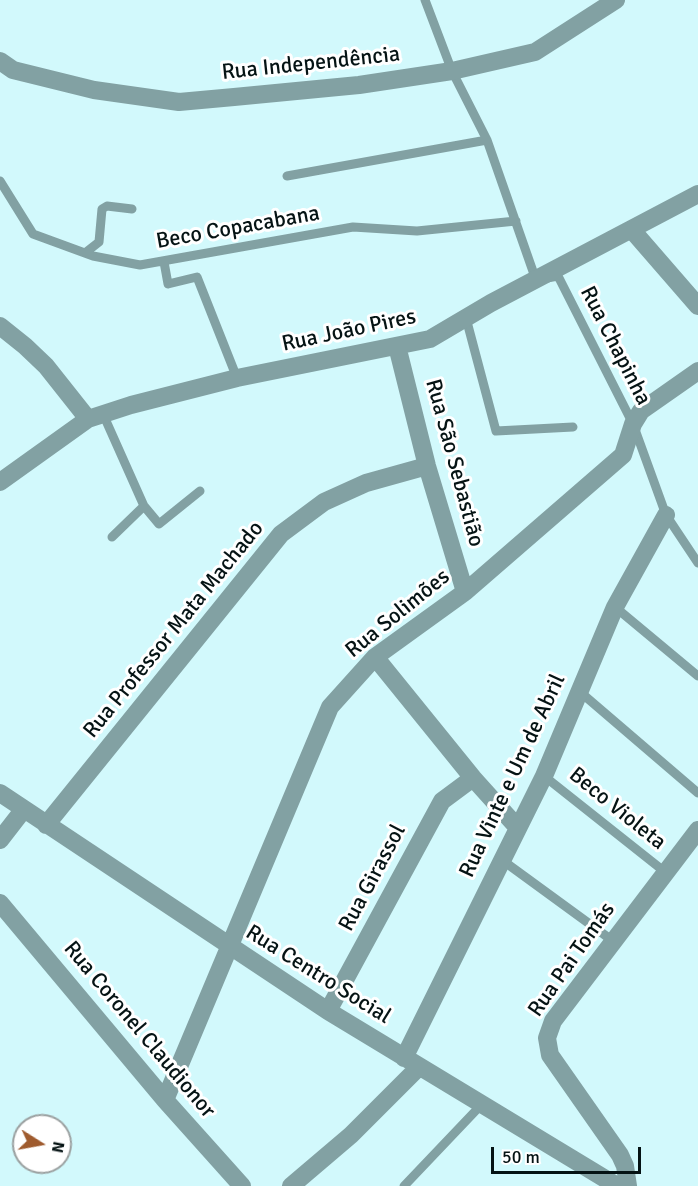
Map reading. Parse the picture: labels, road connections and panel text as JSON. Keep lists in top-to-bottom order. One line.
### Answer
{"streets":{"street":["Rua Independência","Rua João Pires","Rua São Sebastião","Rua Solimões","Rua Professor Mata Machado","Rua Vinte e Um de Abril","Rua Girassol","Rua Pai Tomás","Rua Centro Social","Rua Coronel Claudionor"],"lane":["Beco Copacabana","Rua Chapinha","Beco Violeta"]},"crossings":[["Rua João Pires","Rua Chapinha"],["Rua João Pires","Rua São Sebastião"],["Rua Chapinha","Rua Solimões"],["Rua Chapinha","Rua Vinte e Um de Abril"],["Rua São Sebastião","Rua Solimões"],["Rua São Sebastião","Rua Professor Mata Machado"],["Rua Solimões","Rua Centro Social"],["Rua Solimões","Rua Coronel Claudionor"],["Rua Professor Mata Machado","Rua Centro Social"],["Rua Vinte e Um de Abril","Beco Violeta"],["Rua Vinte e Um de Abril","Rua Centro Social"],["Beco Violeta","Rua Pai Tomás"],["Rua Girassol","Rua Centro Social"]],"scale_bar":"50 m","north":"right"}
